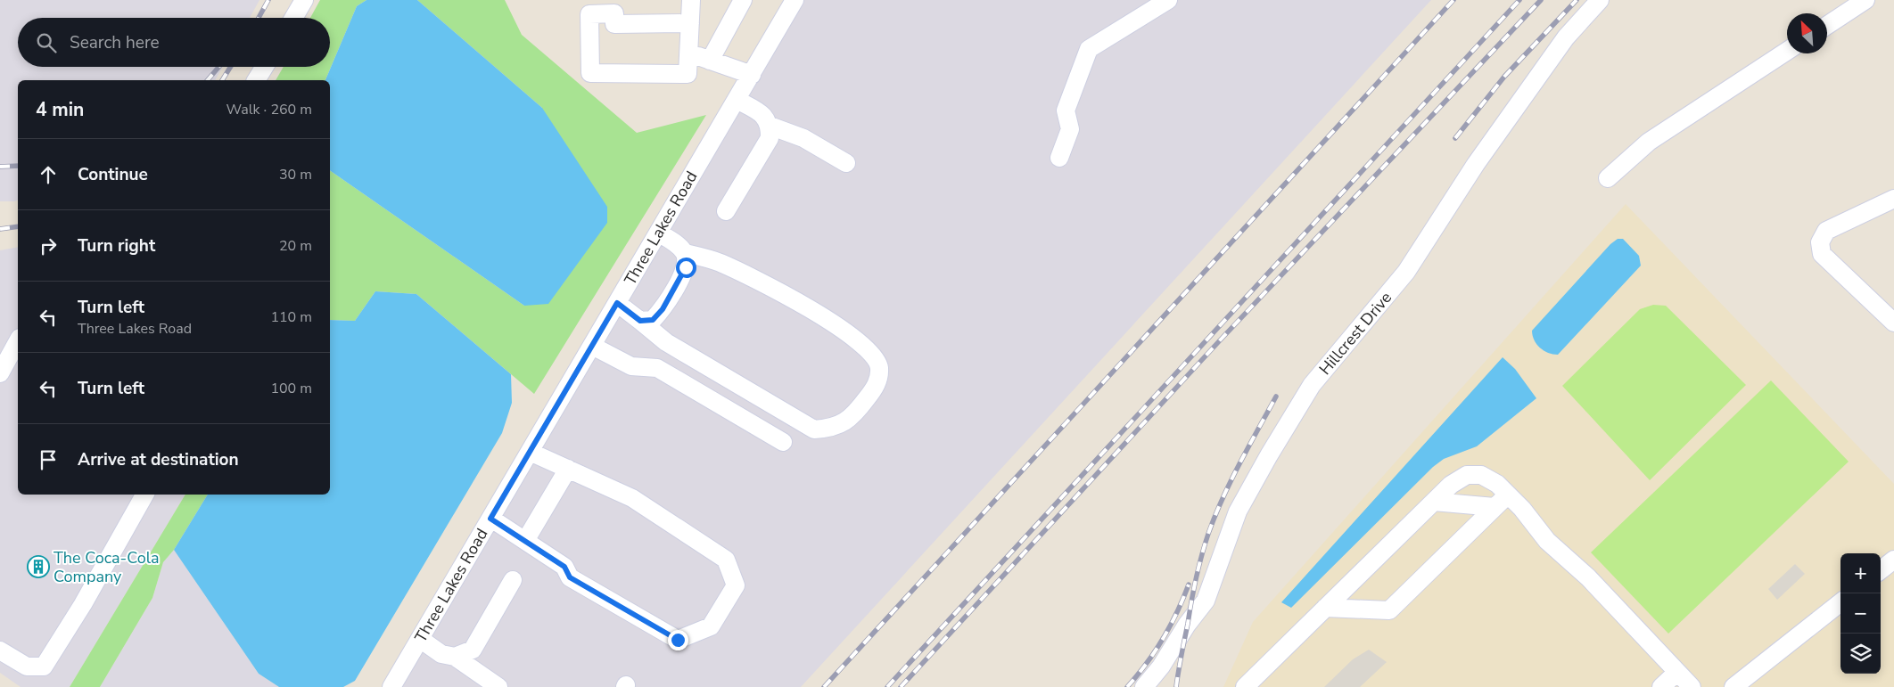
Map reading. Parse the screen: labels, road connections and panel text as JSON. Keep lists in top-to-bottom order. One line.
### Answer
{"streets":{"street":["Three Lakes Road","Hillcrest Drive"]},"places":{"building":["The Coca-Cola Company"]},"north":"top left","page":{"search":"Search here","heading":["4 min","Walk · 260 m"],"list":[["Continue","30 m"],["Turn right","20 m"],["Turn left","Three Lakes Road","110 m"],["Turn left","100 m"],"Arrive at destination"],"map_buttons":["+","−"]}}
